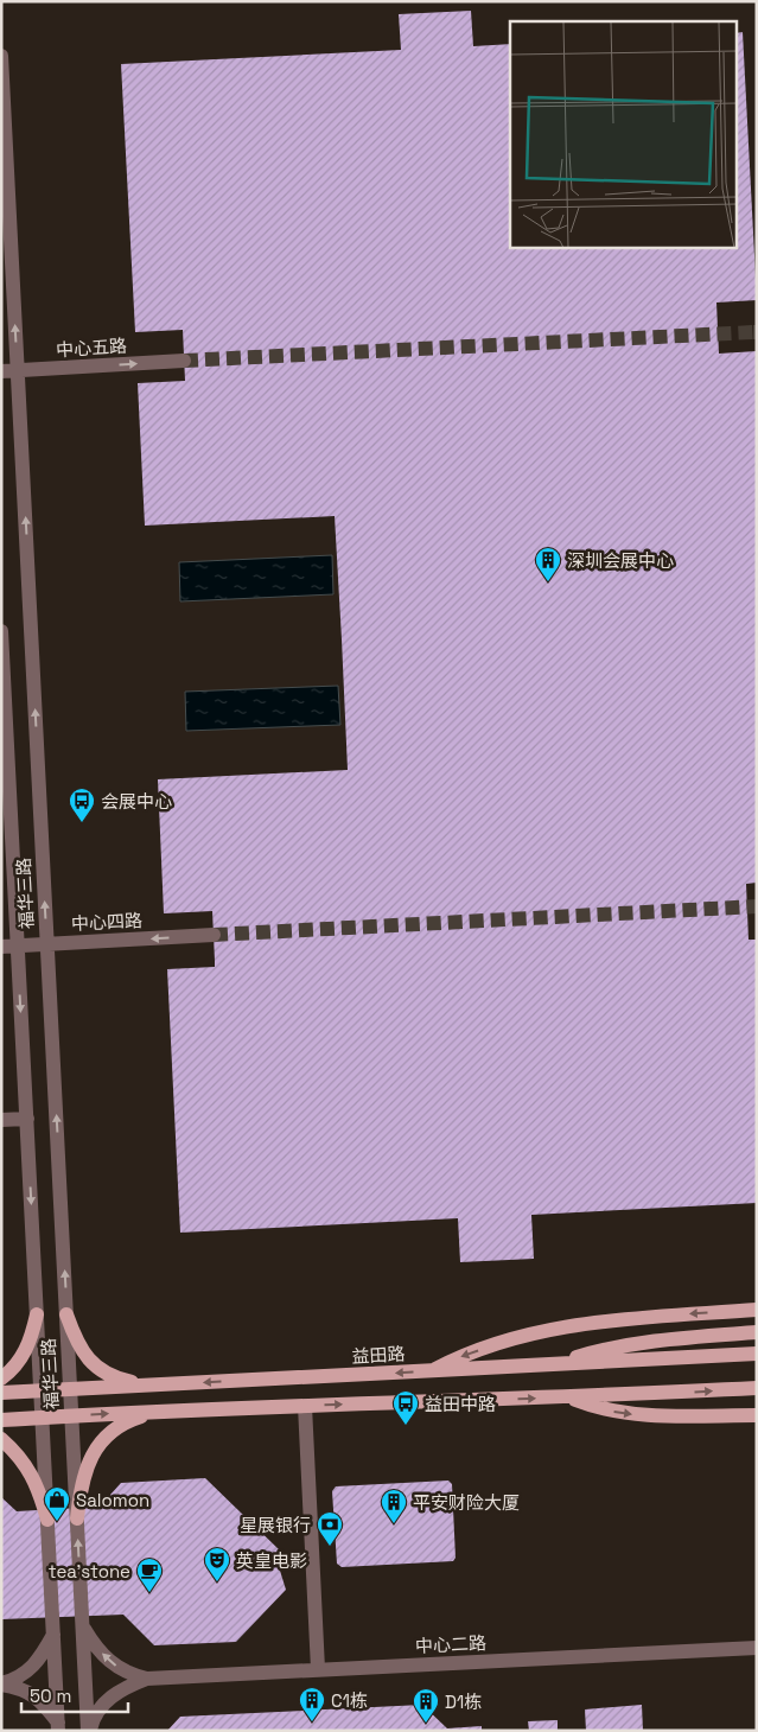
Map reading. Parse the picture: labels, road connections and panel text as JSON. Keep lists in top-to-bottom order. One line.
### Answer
{"streets":{"main road":["益田路"],"street":["中心五路","福华三路","中心四路","中心二路"]},"crossings":[["中心五路","福华三路"],["福华三路","中心四路"],["福华三路","益田路"],["福华三路","中心二路"]],"one_way":["中心五路","中心四路"],"places":{"building":["深圳会展中心","平安财险大厦","C1栋","D1栋"],"bus stop":["会展中心","益田中路"],"shop":["Salomon"],"bank":["星展银行"],"theatre":["英皇电影"],"cafe":["tea'stone"]},"scale_bar":"50 m"}
